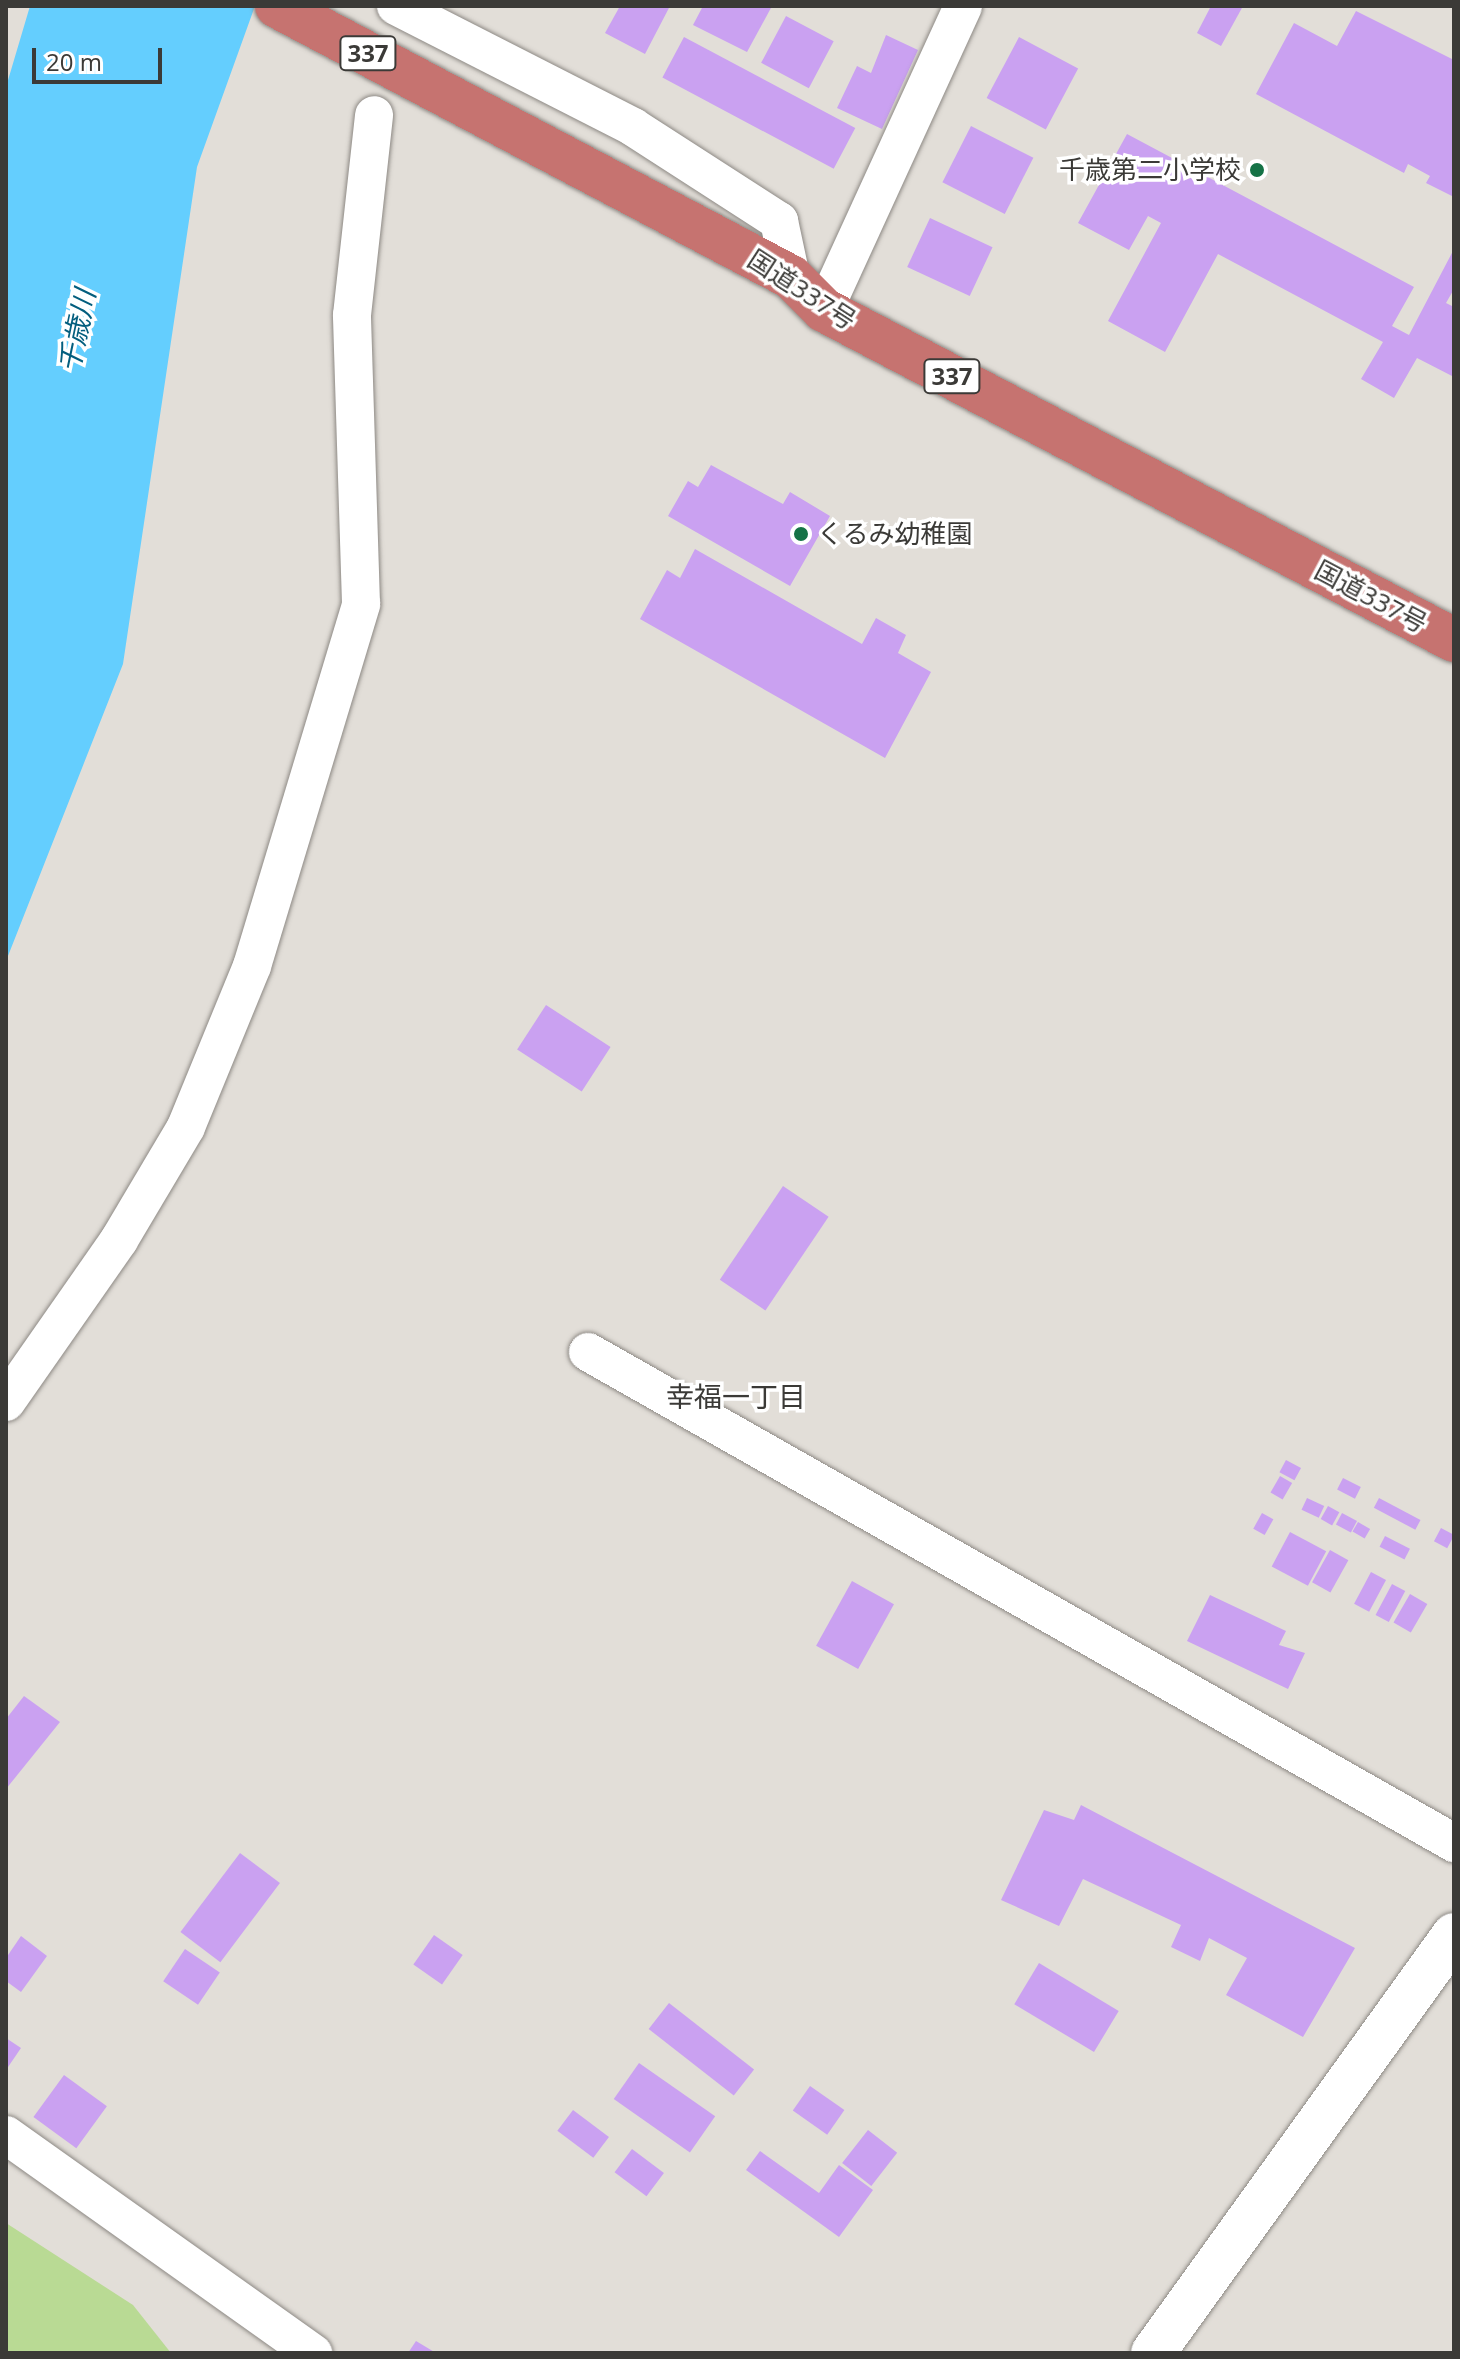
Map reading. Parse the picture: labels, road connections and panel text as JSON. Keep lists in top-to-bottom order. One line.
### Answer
{"streets":{"highway":["337","国道337号"]},"districts":["幸福一丁目"],"water":["千歳川"],"places":["千歳第二小学校","くるみ幼稚園"],"scale_bar":"20 m"}
